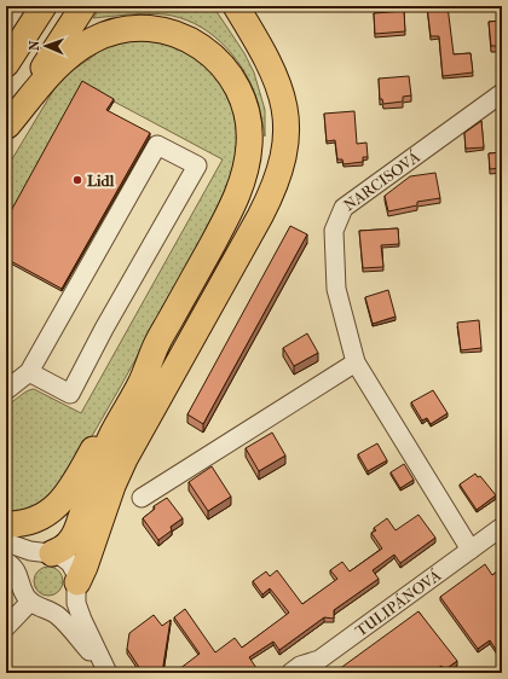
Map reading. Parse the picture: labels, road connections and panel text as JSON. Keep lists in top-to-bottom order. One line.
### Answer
{"streets":{"street":["NARCISOVÁ","TULIPÁNOVÁ"]},"crossings":[["NARCISOVÁ","TULIPÁNOVÁ"]],"places":["Lidl"],"north":"left"}
